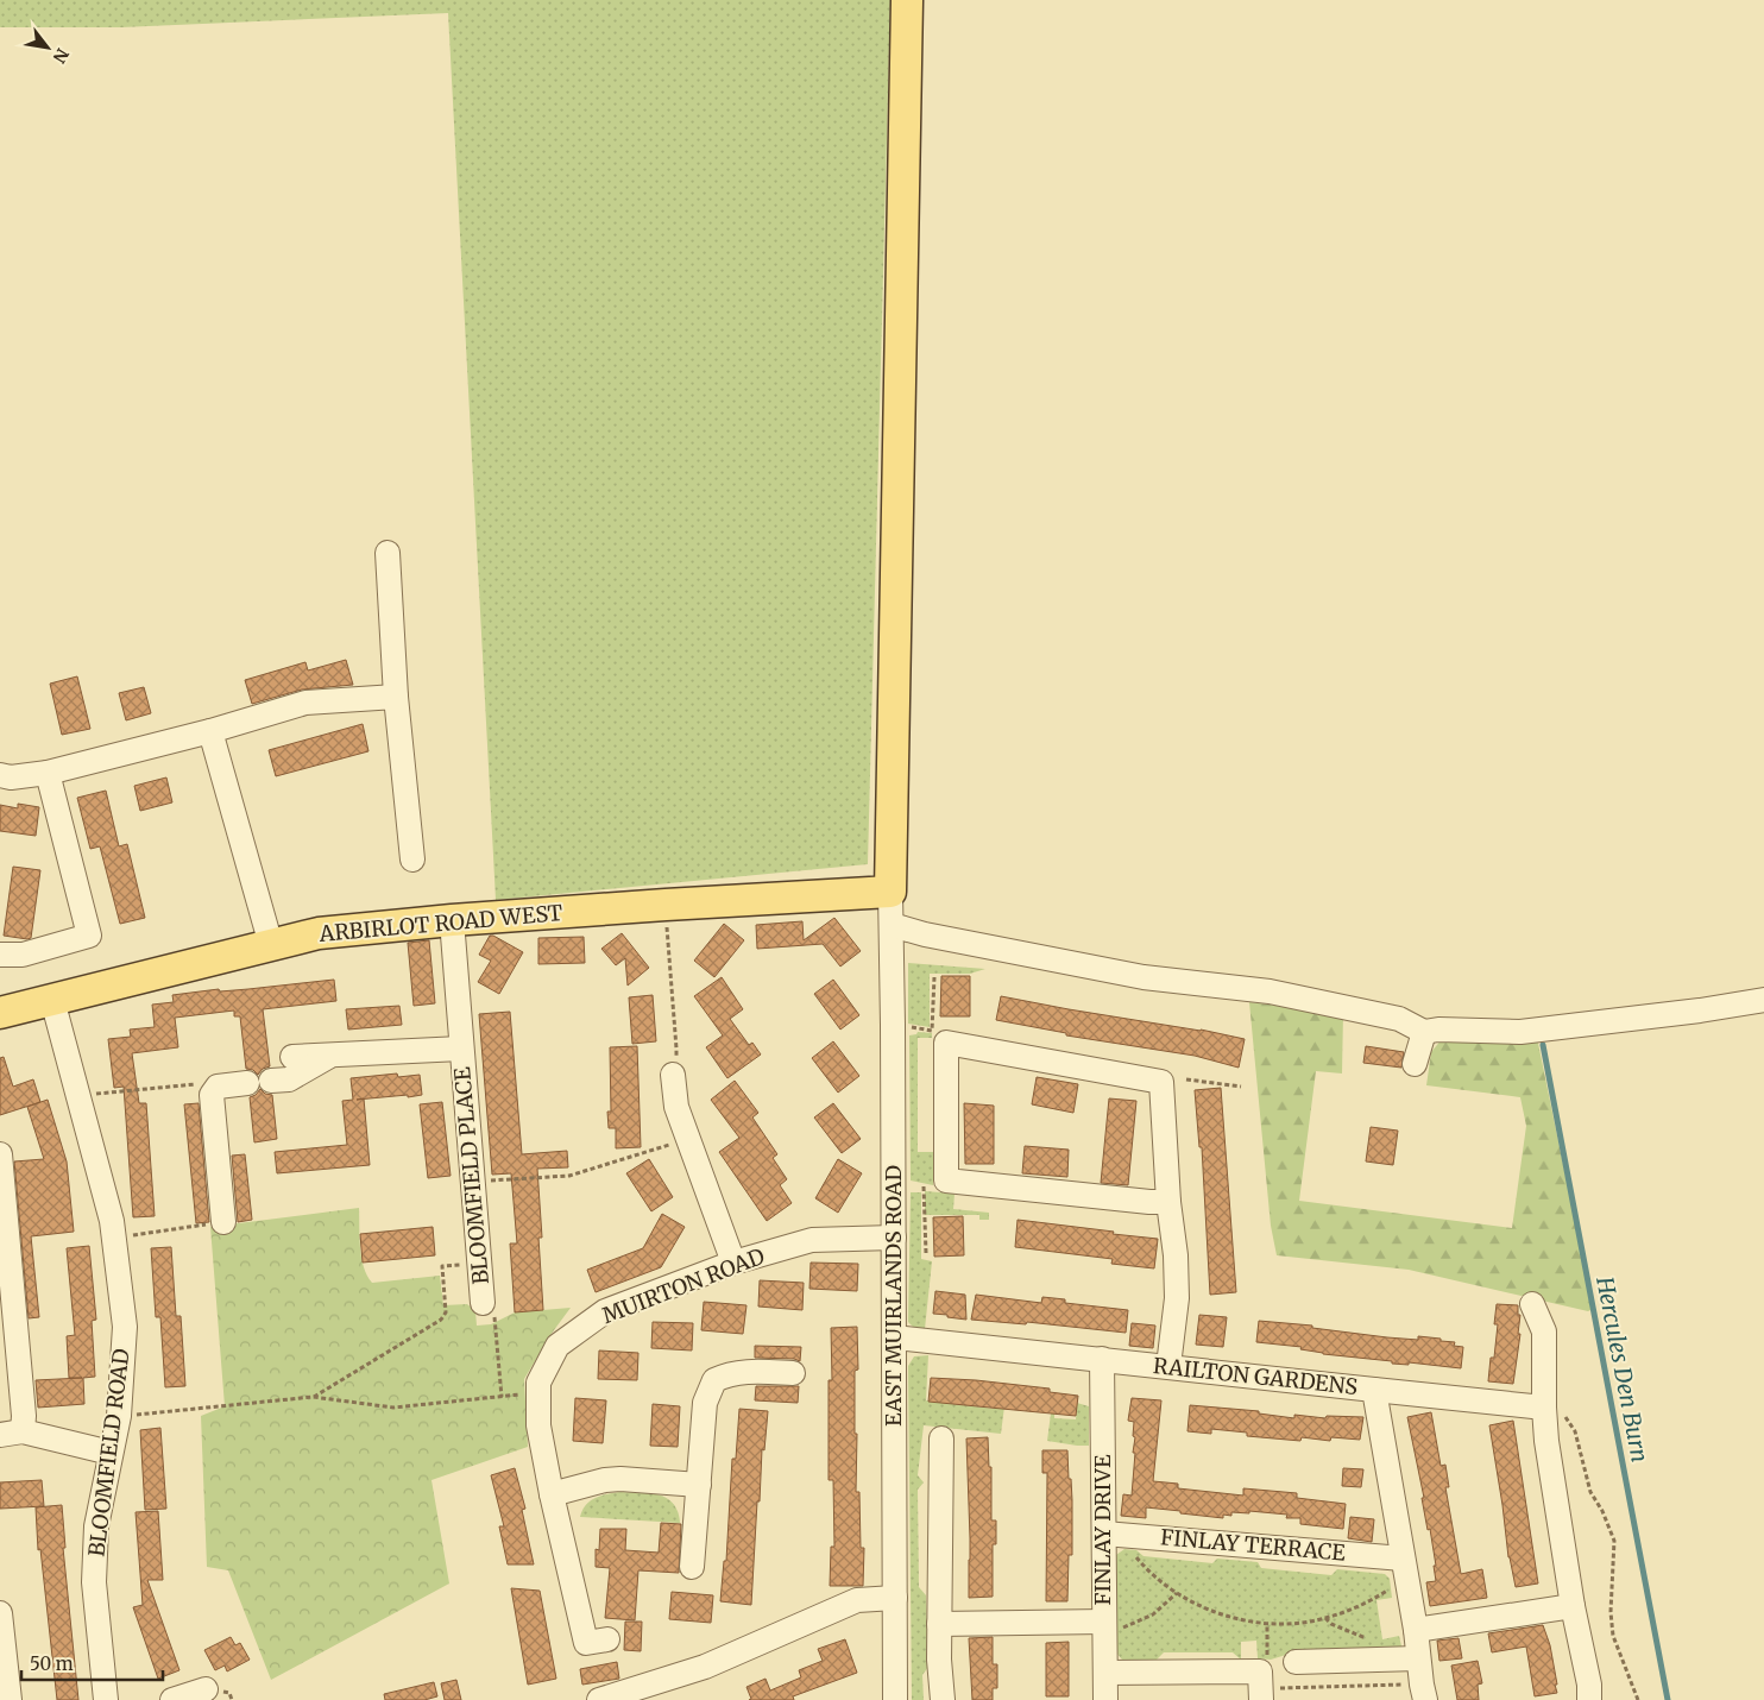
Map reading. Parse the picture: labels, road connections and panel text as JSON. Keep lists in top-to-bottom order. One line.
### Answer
{"streets":{"main road":["ARBIRLOT ROAD WEST"],"street":["BLOOMFIELD PLACE","MUIRTON ROAD","EAST MUIRLANDS ROAD","RAILTON GARDENS","BLOOMFIELD ROAD","FINLAY DRIVE","FINLAY TERRACE"]},"crossings":[["ARBIRLOT ROAD WEST","BLOOMFIELD PLACE"],["ARBIRLOT ROAD WEST","EAST MUIRLANDS ROAD"],["ARBIRLOT ROAD WEST","BLOOMFIELD ROAD"],["MUIRTON ROAD","EAST MUIRLANDS ROAD"],["EAST MUIRLANDS ROAD","RAILTON GARDENS"],["RAILTON GARDENS","FINLAY DRIVE"],["RAILTON GARDENS","FINLAY TERRACE"],["FINLAY DRIVE","FINLAY TERRACE"]],"water":["Hercules Den Burn"],"scale_bar":"50 m","north":"bottom right"}
